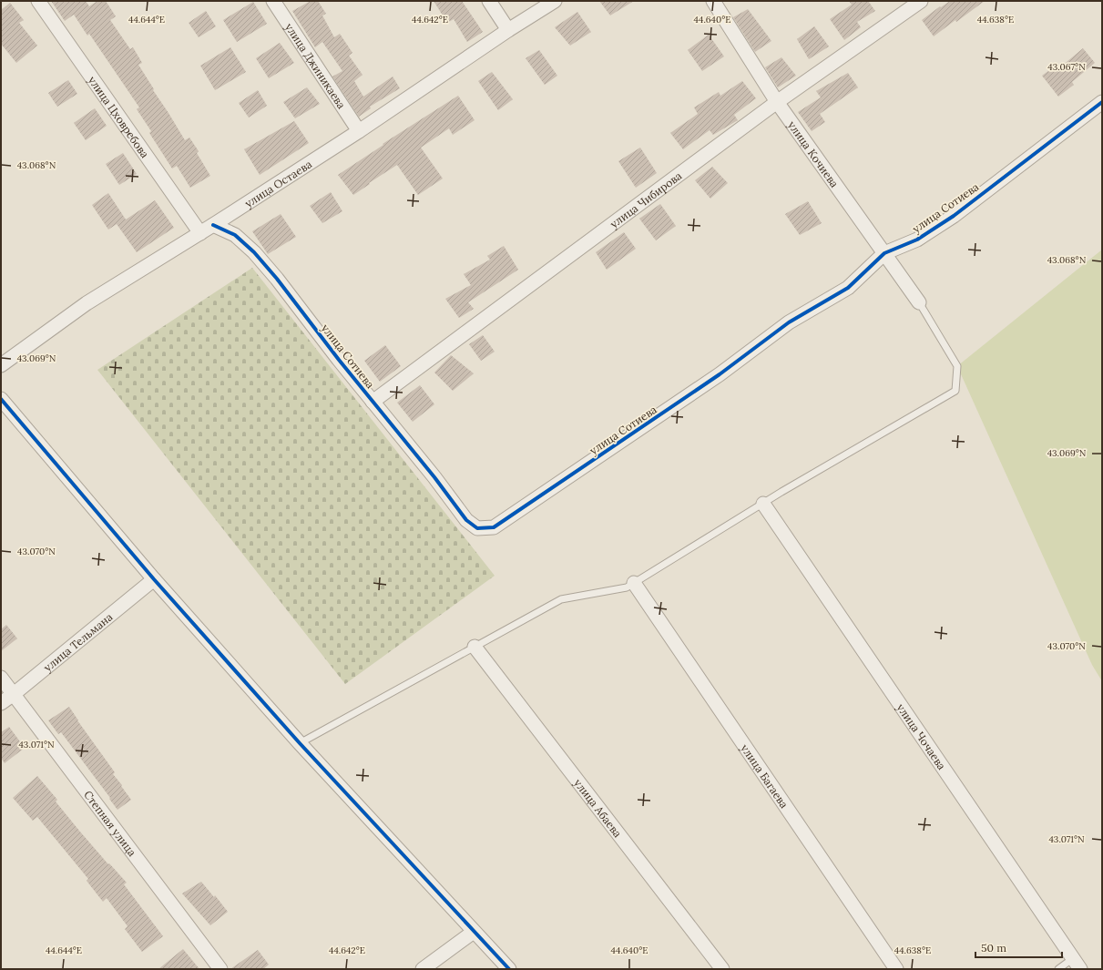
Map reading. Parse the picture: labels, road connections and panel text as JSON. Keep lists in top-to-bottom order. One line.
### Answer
{"streets":{"street":["улица Джиникаева","улица Цховребова","улица Кочиева","улица Остаева","улица Чибирова","улица Сотиева","улица Тельмана","улица Чочаева","улица Багаева","улица Абаева","Степная улица"]},"crossings":[["улица Джиникаева","улица Остаева"],["улица Цховребова","улица Остаева"],["улица Кочиева","улица Чибирова"],["улица Кочиева","улица Сотиева"],["улица Остаева","улица Сотиева"],["улица Чибирова","улица Сотиева"],["улица Тельмана","Степная улица"]],"scale_bar":"50 m","coordinates":["44.644°E","44.642°E","44.640°E","44.638°E","43.067°N","43.068°N","43.069°N","43.070°N","43.071°N"]}
